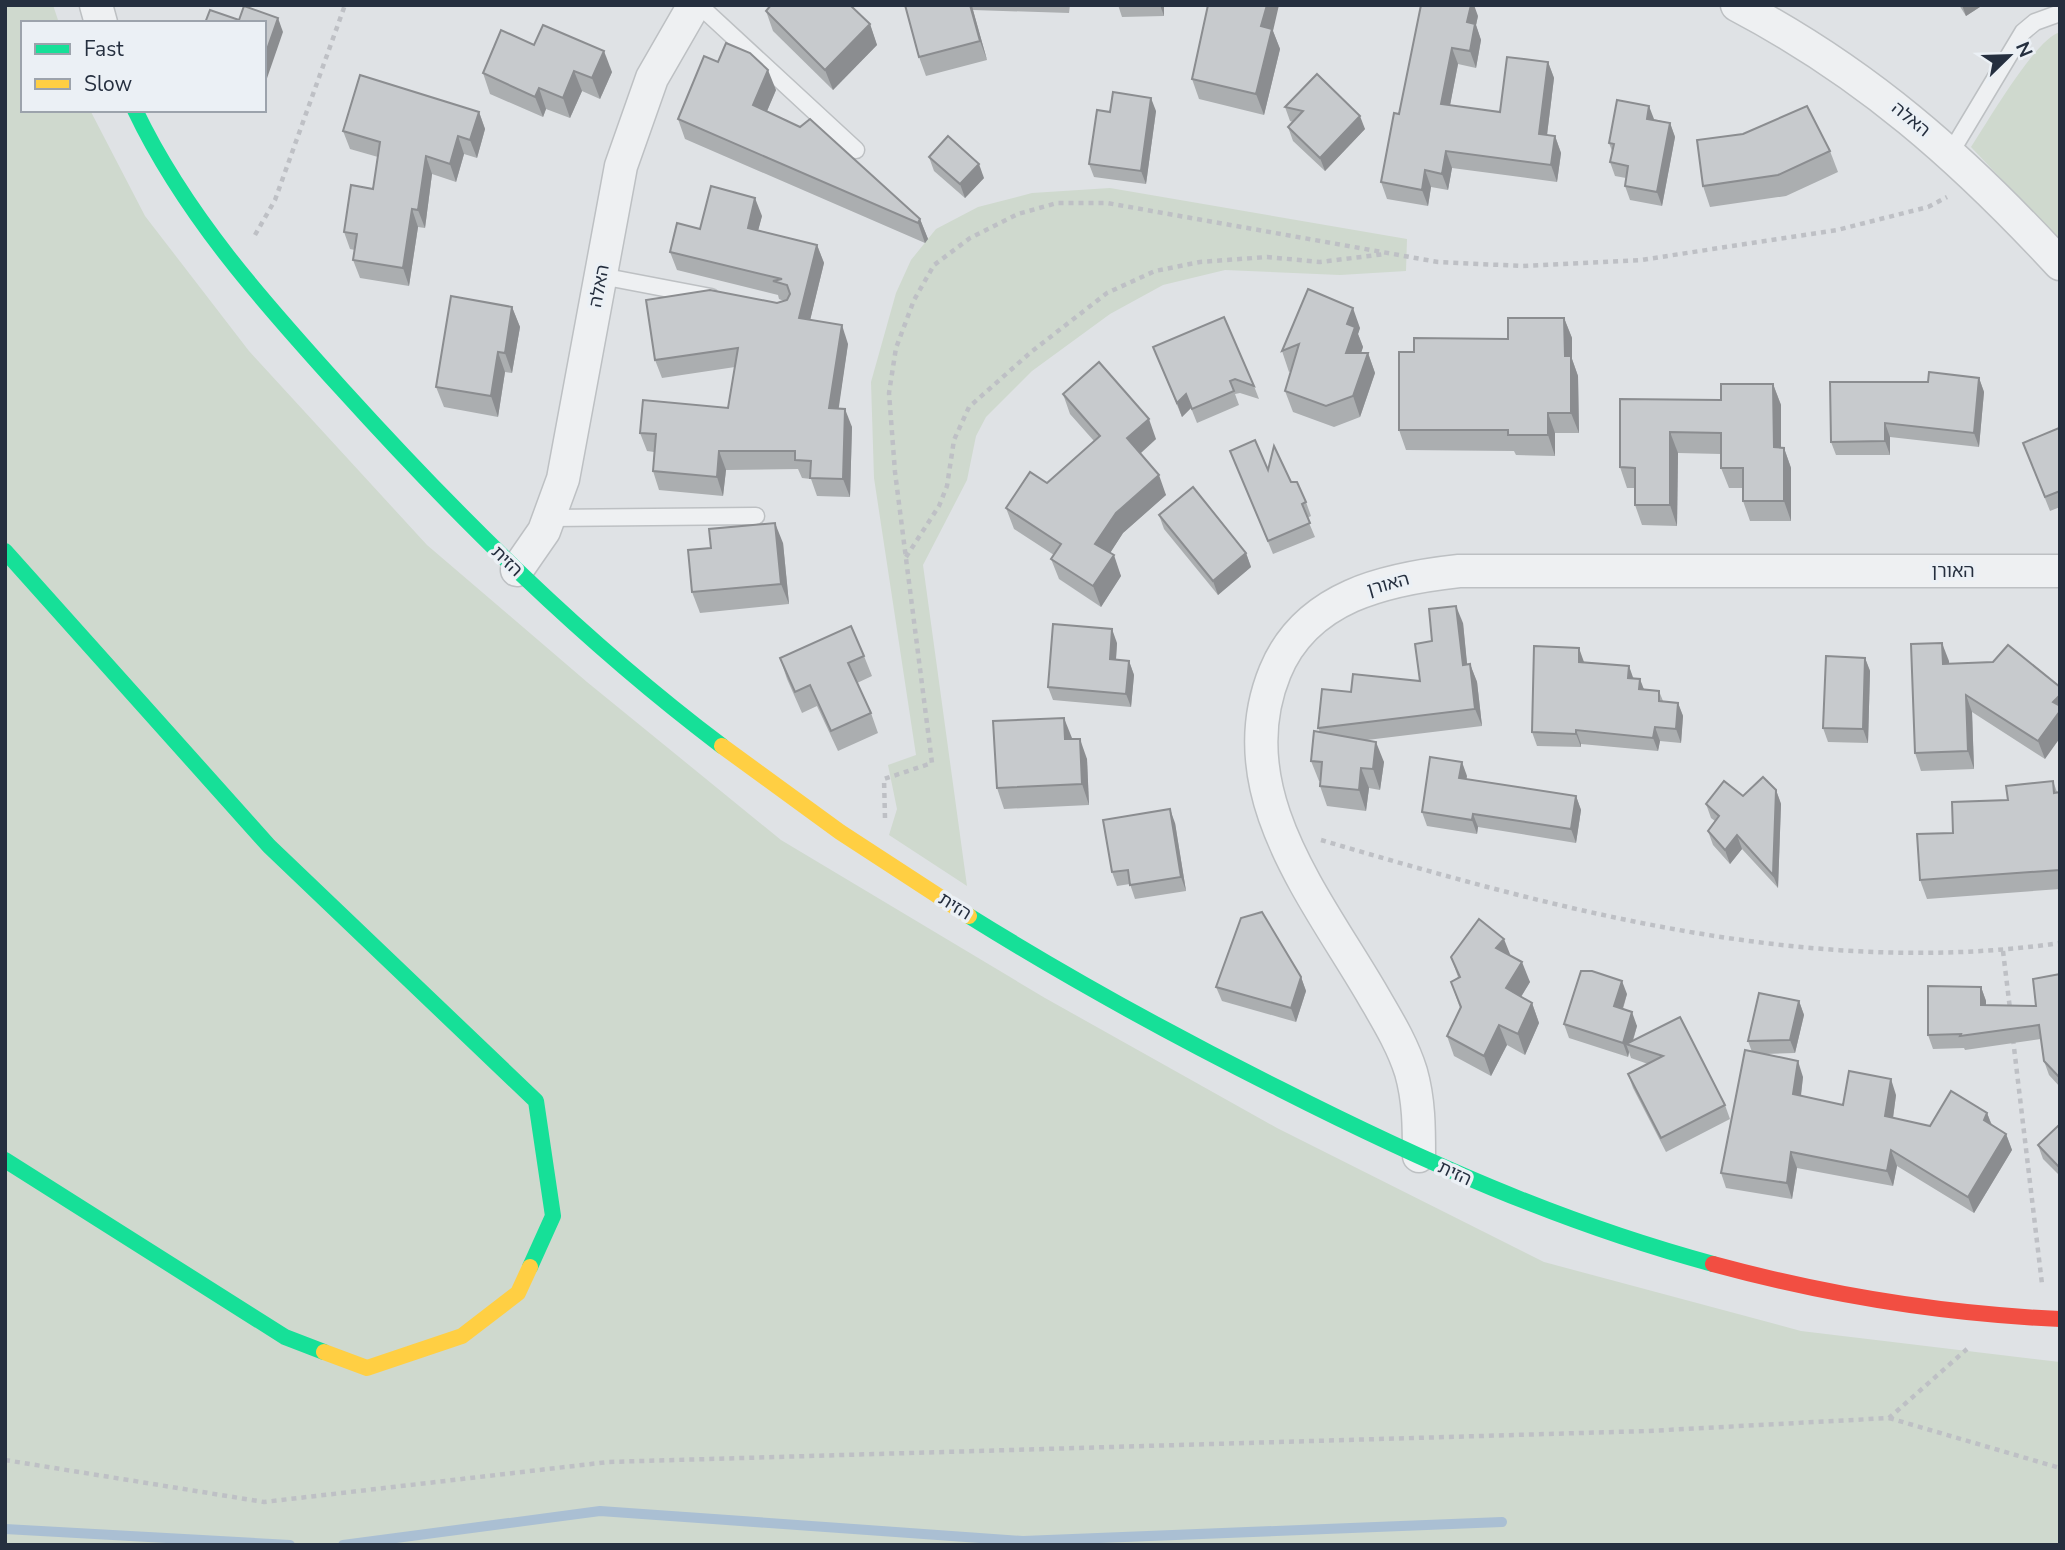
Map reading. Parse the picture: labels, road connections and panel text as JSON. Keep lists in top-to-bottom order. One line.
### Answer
{"streets":{"street":["האלה","הזית","האורן"]},"crossings":[["האלה","הזית"],["הזית","האורן"]],"legend":["Fast","Slow"],"north":"top right"}
